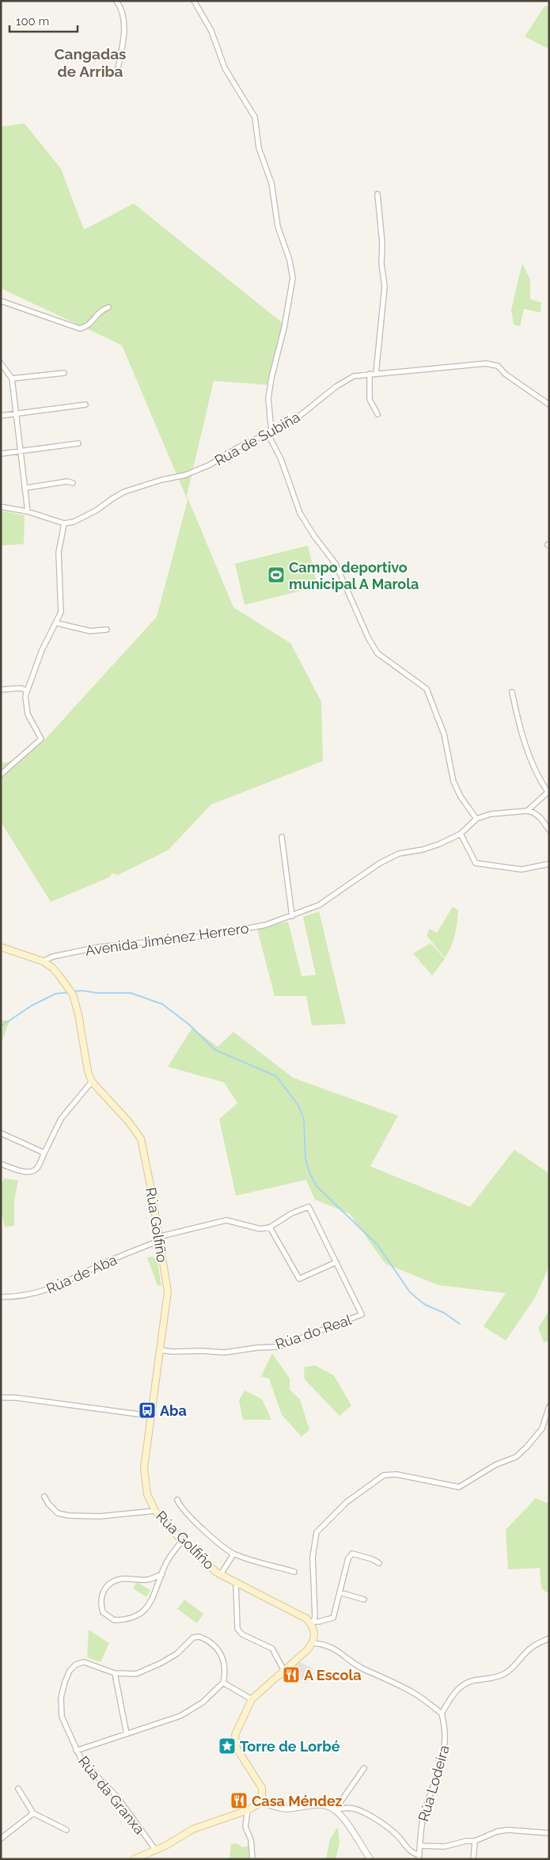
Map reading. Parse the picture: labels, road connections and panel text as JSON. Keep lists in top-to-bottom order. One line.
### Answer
{"streets":{"main road":["Rúa Golfiño"],"street":["Rúa de Subiña","Avenida Jiménez Herrero","Rúa de Aba","Rúa do Real","Rúa Lodeira","Rúa da Granxa"]},"crossings":[["Avenida Jiménez Herrero","Rúa Golfiño"],["Rúa Golfiño","Rúa de Aba"],["Rúa Golfiño","Rúa do Real"],["Rúa de Aba","Rúa do Real"]],"districts":["Cangadas de Arriba"],"places":{"sports":["Campo deportivo municipal A Marola"],"bus stop":["Aba"],"restaurant":["A Escola","Casa Méndez"],"place":["Torre de Lorbé"]},"scale_bar":"100 m"}
